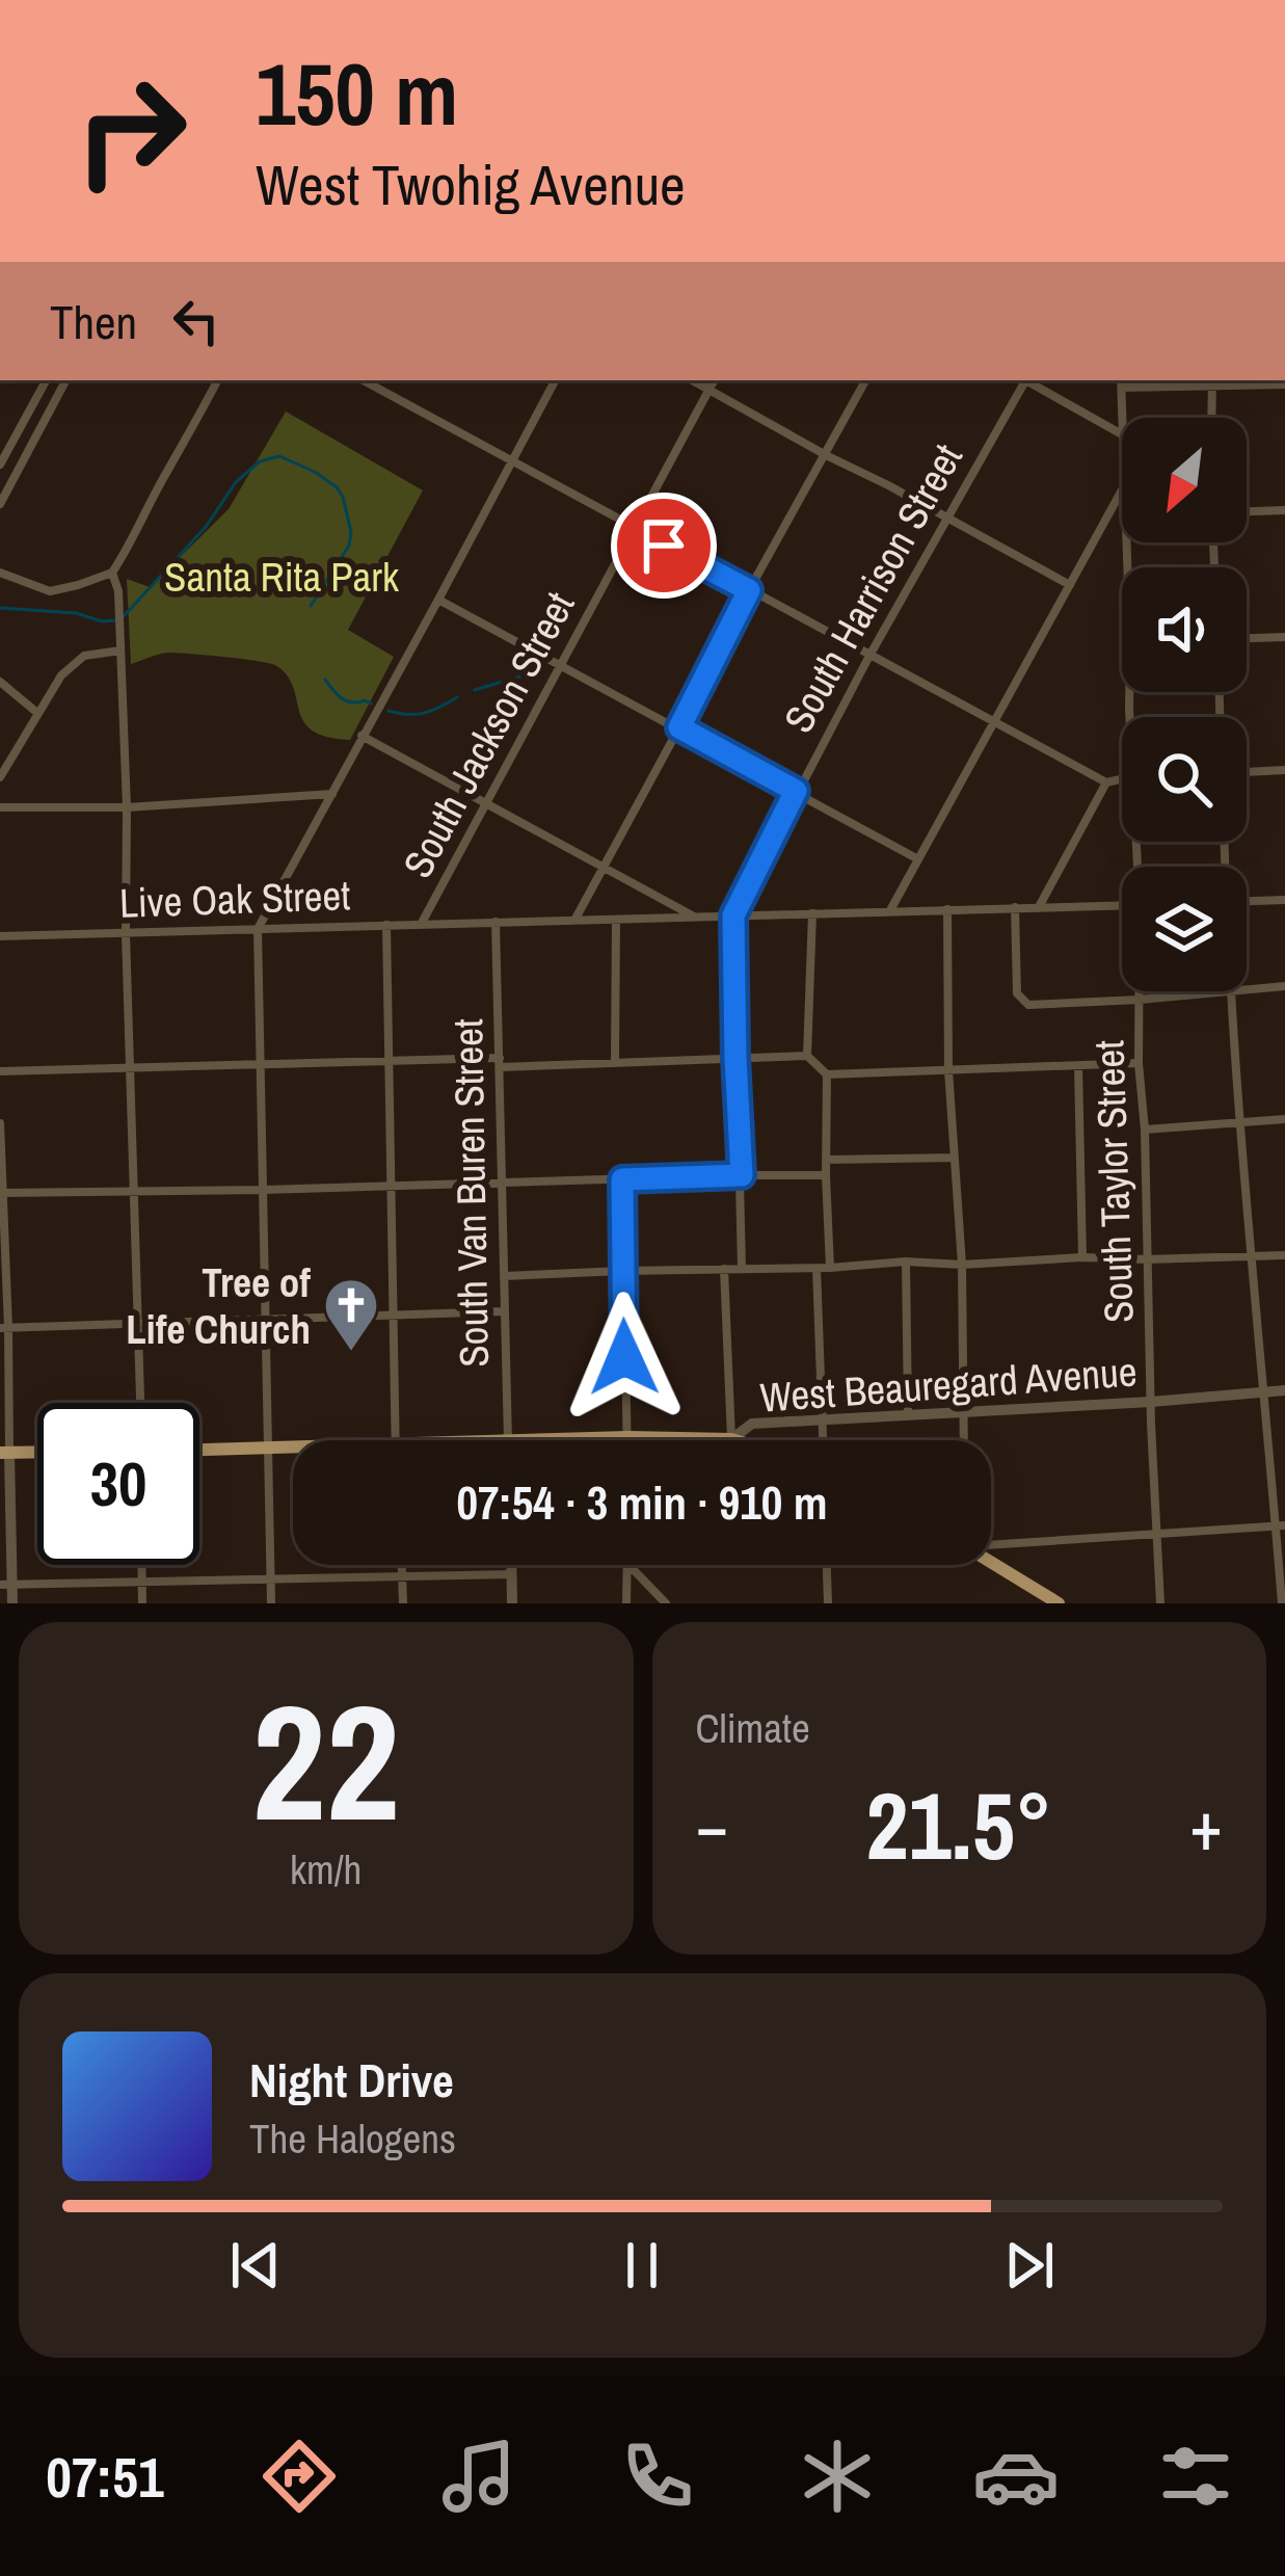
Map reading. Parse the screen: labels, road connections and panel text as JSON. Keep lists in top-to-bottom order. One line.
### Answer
{"streets":{"main road":["West Beauregard Avenue"],"street":["South Harrison Street","South Jackson Street","Live Oak Street","South Taylor Street","South Van Buren Street"]},"crossings":[["South Harrison Street","Live Oak Street"],["South Jackson Street","Live Oak Street"],["Live Oak Street","South Van Buren Street"],["South Taylor Street","West Beauregard Avenue"]],"parks":["Santa Rita Park"],"places":{"church":["Tree of Life Church"]},"north":"bottom left","page":{"turn":["150 m","West Twohig Avenue"],"then":"Then","limit":"30","trip":"07:54 · 3 min · 910 m","tile":[["22","km/h"],"Climate"],"heat":["−","21.5°","+"],"song":["Night Drive","The Halogens"],"tabs":"07:51"}}
